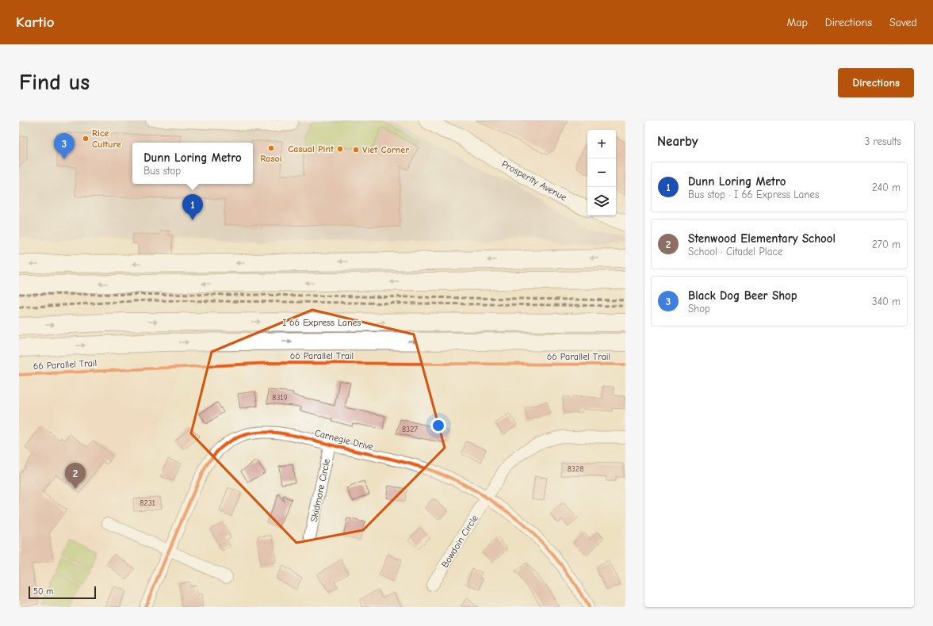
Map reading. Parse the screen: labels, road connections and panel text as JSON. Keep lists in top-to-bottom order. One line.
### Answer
{"streets":{"highway":["I 66 Express Lanes"],"main road":["Prosperity Avenue"],"street":["Carnegie Drive","Skidmore Circle","Bowdoin Circle"],"cycle path":["66 Parallel Trail"]},"crossings":[["Carnegie Drive","Skidmore Circle"],["Carnegie Drive","Bowdoin Circle"]],"places":["Rice Culture","Rasoi","Casual Pint","Viet Corner"],"house_numbers":["8319","8327","8328","8231"],"scale_bar":"50 m","page":{"header":"Kartio","nav":["Map","Directions","Saved"],"buttons":"Directions","title":"Find us","heading":["Nearby","3 results"],"map_buttons":["+","−"],"pins":["3","1","2"],"popup":["Dunn Loring Metro","Bus stop"],"list":[{"mark":"1","name":"Dunn Loring Metro","note":"Bus stop · I 66 Express Lanes","value":"240 m"},{"mark":"2","name":"Stenwood Elementary School","note":"School · Citadel Place","value":"270 m"},{"mark":"3","name":"Black Dog Beer Shop","note":"Shop","value":"340 m"}],"scale":"50 m"}}
